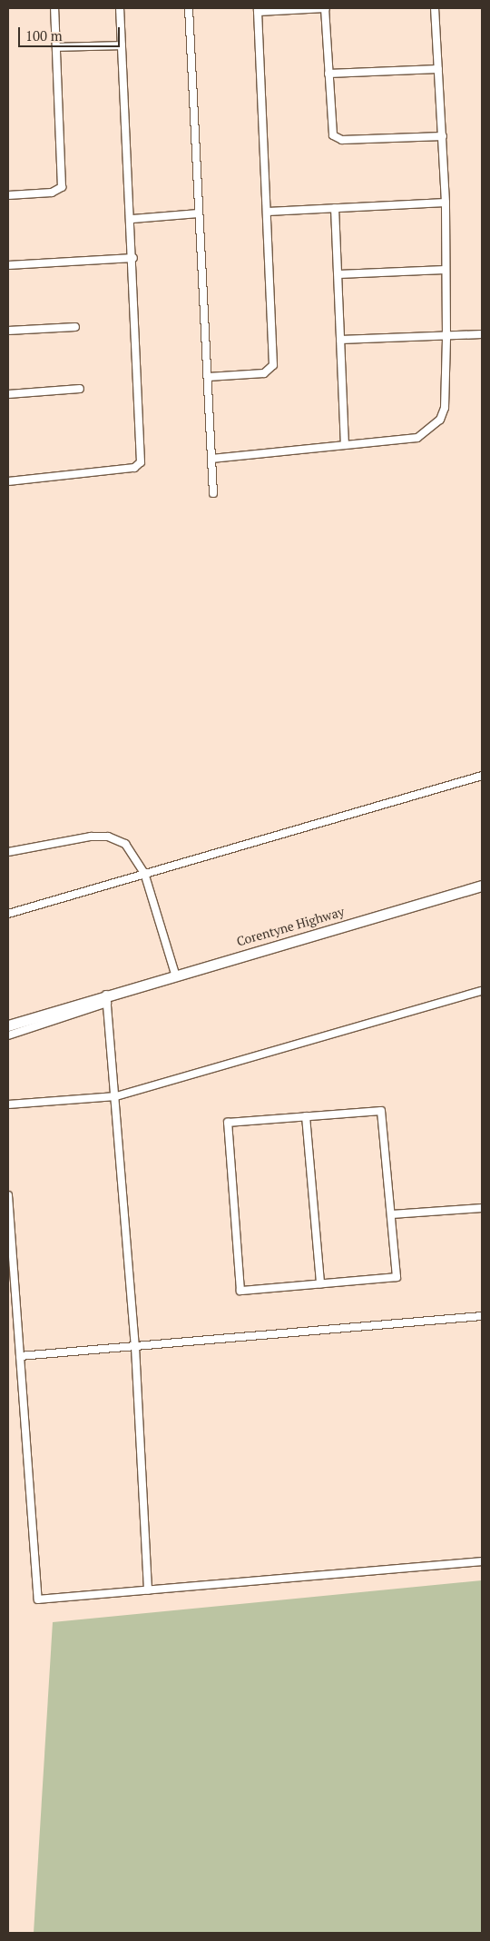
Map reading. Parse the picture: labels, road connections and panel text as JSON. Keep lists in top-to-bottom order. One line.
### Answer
{"streets":{"main road":["Corentyne Highway"]},"scale_bar":"100 m"}
